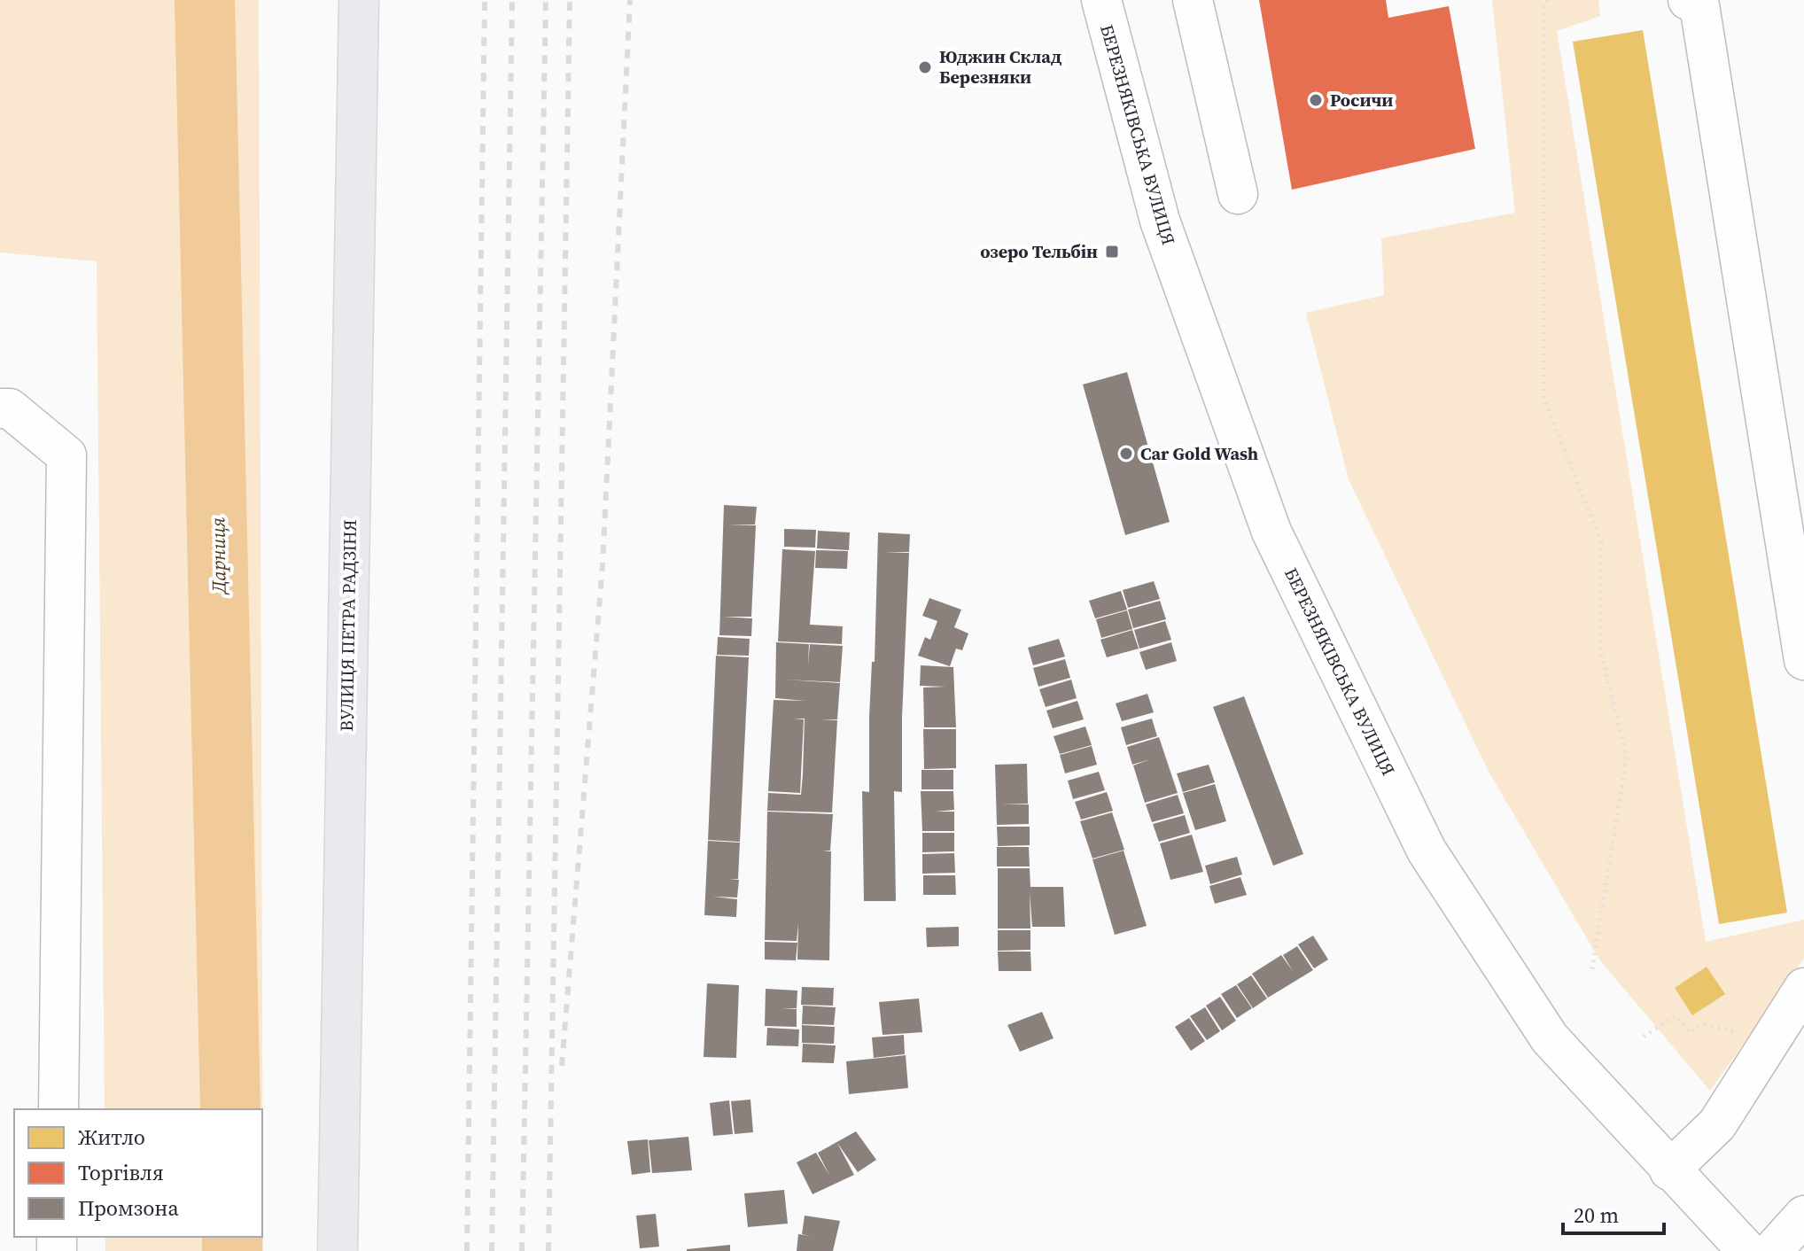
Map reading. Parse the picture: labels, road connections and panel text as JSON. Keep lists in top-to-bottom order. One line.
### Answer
{"streets":{"main road":["ВУЛИЦЯ ПЕТРА РАДЗІНЯ"],"street":["БЕРЕЗНЯКІВСЬКА ВУЛИЦЯ"]},"water":["Дарниця"],"places":{"other":["Юджин Склад Березняки","Росичи","Car Gold Wash"],"transit":["озеро Тельбін"]},"legend":["Житло","Торгівля","Промзона"],"scale_bar":"20 m"}
